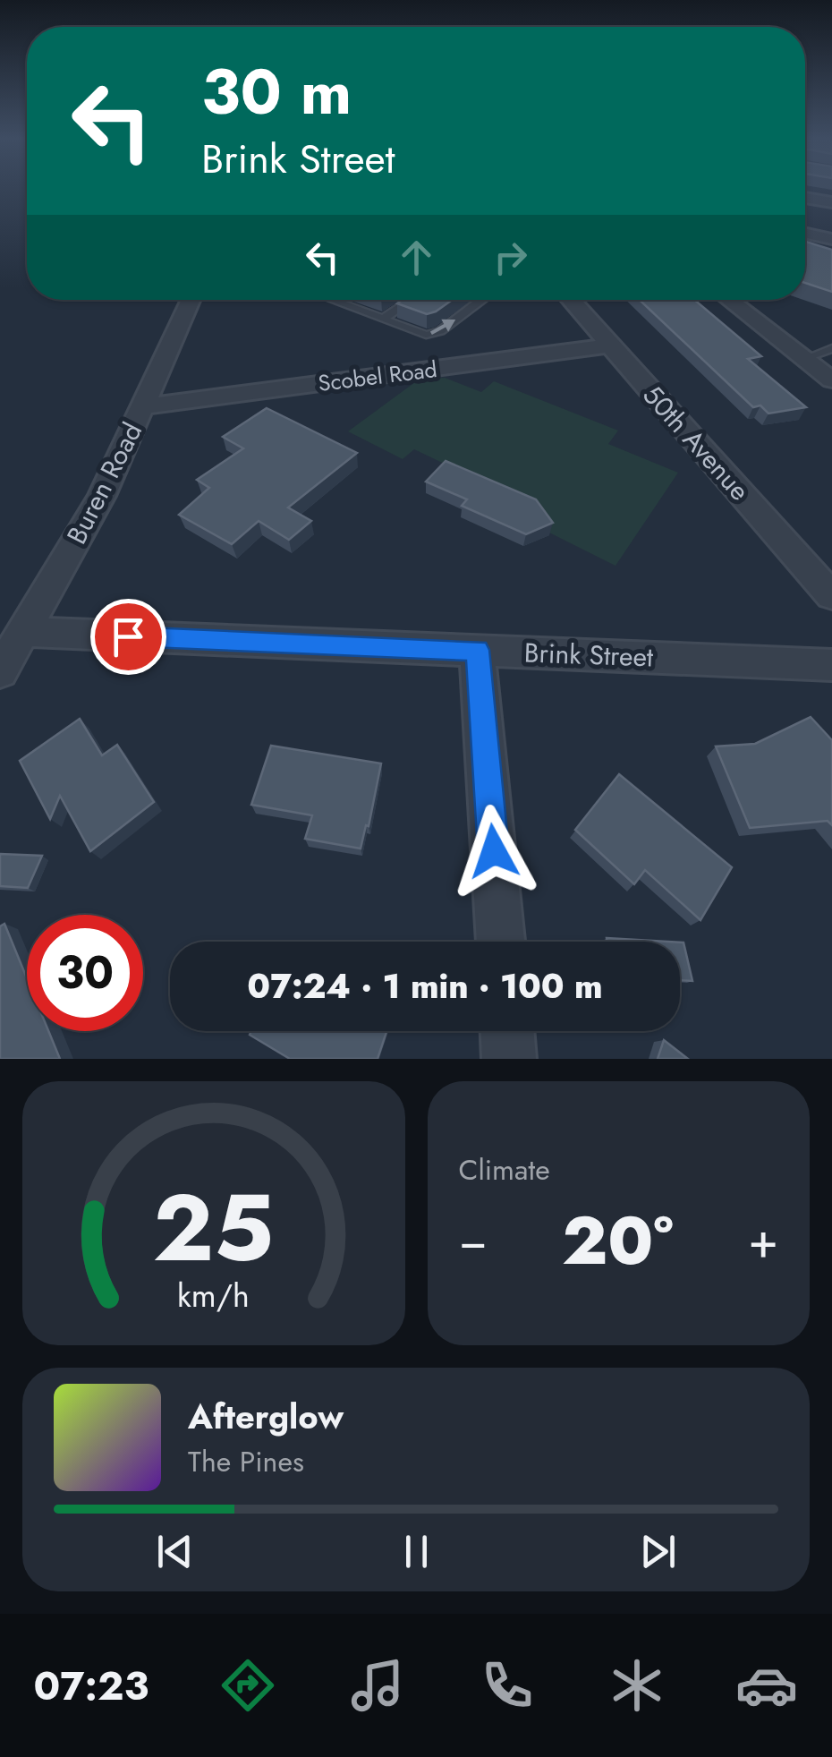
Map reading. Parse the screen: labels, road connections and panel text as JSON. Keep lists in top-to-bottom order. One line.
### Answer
{"streets":{"street":["Scobel Road","50th Avenue","Buren Road","Brink Street"]},"crossings":[["Scobel Road","50th Avenue"],["Scobel Road","Buren Road"],["Buren Road","Brink Street"]],"page":{"turn":["30 m","Brink Street"],"limit":"30","trip":"07:24 · 1 min · 100 m","tile":"Climate","heat":["−","20°","+"],"song":["Afterglow","The Pines"],"tabs":"07:23","gauge":["25","km/h"]}}
